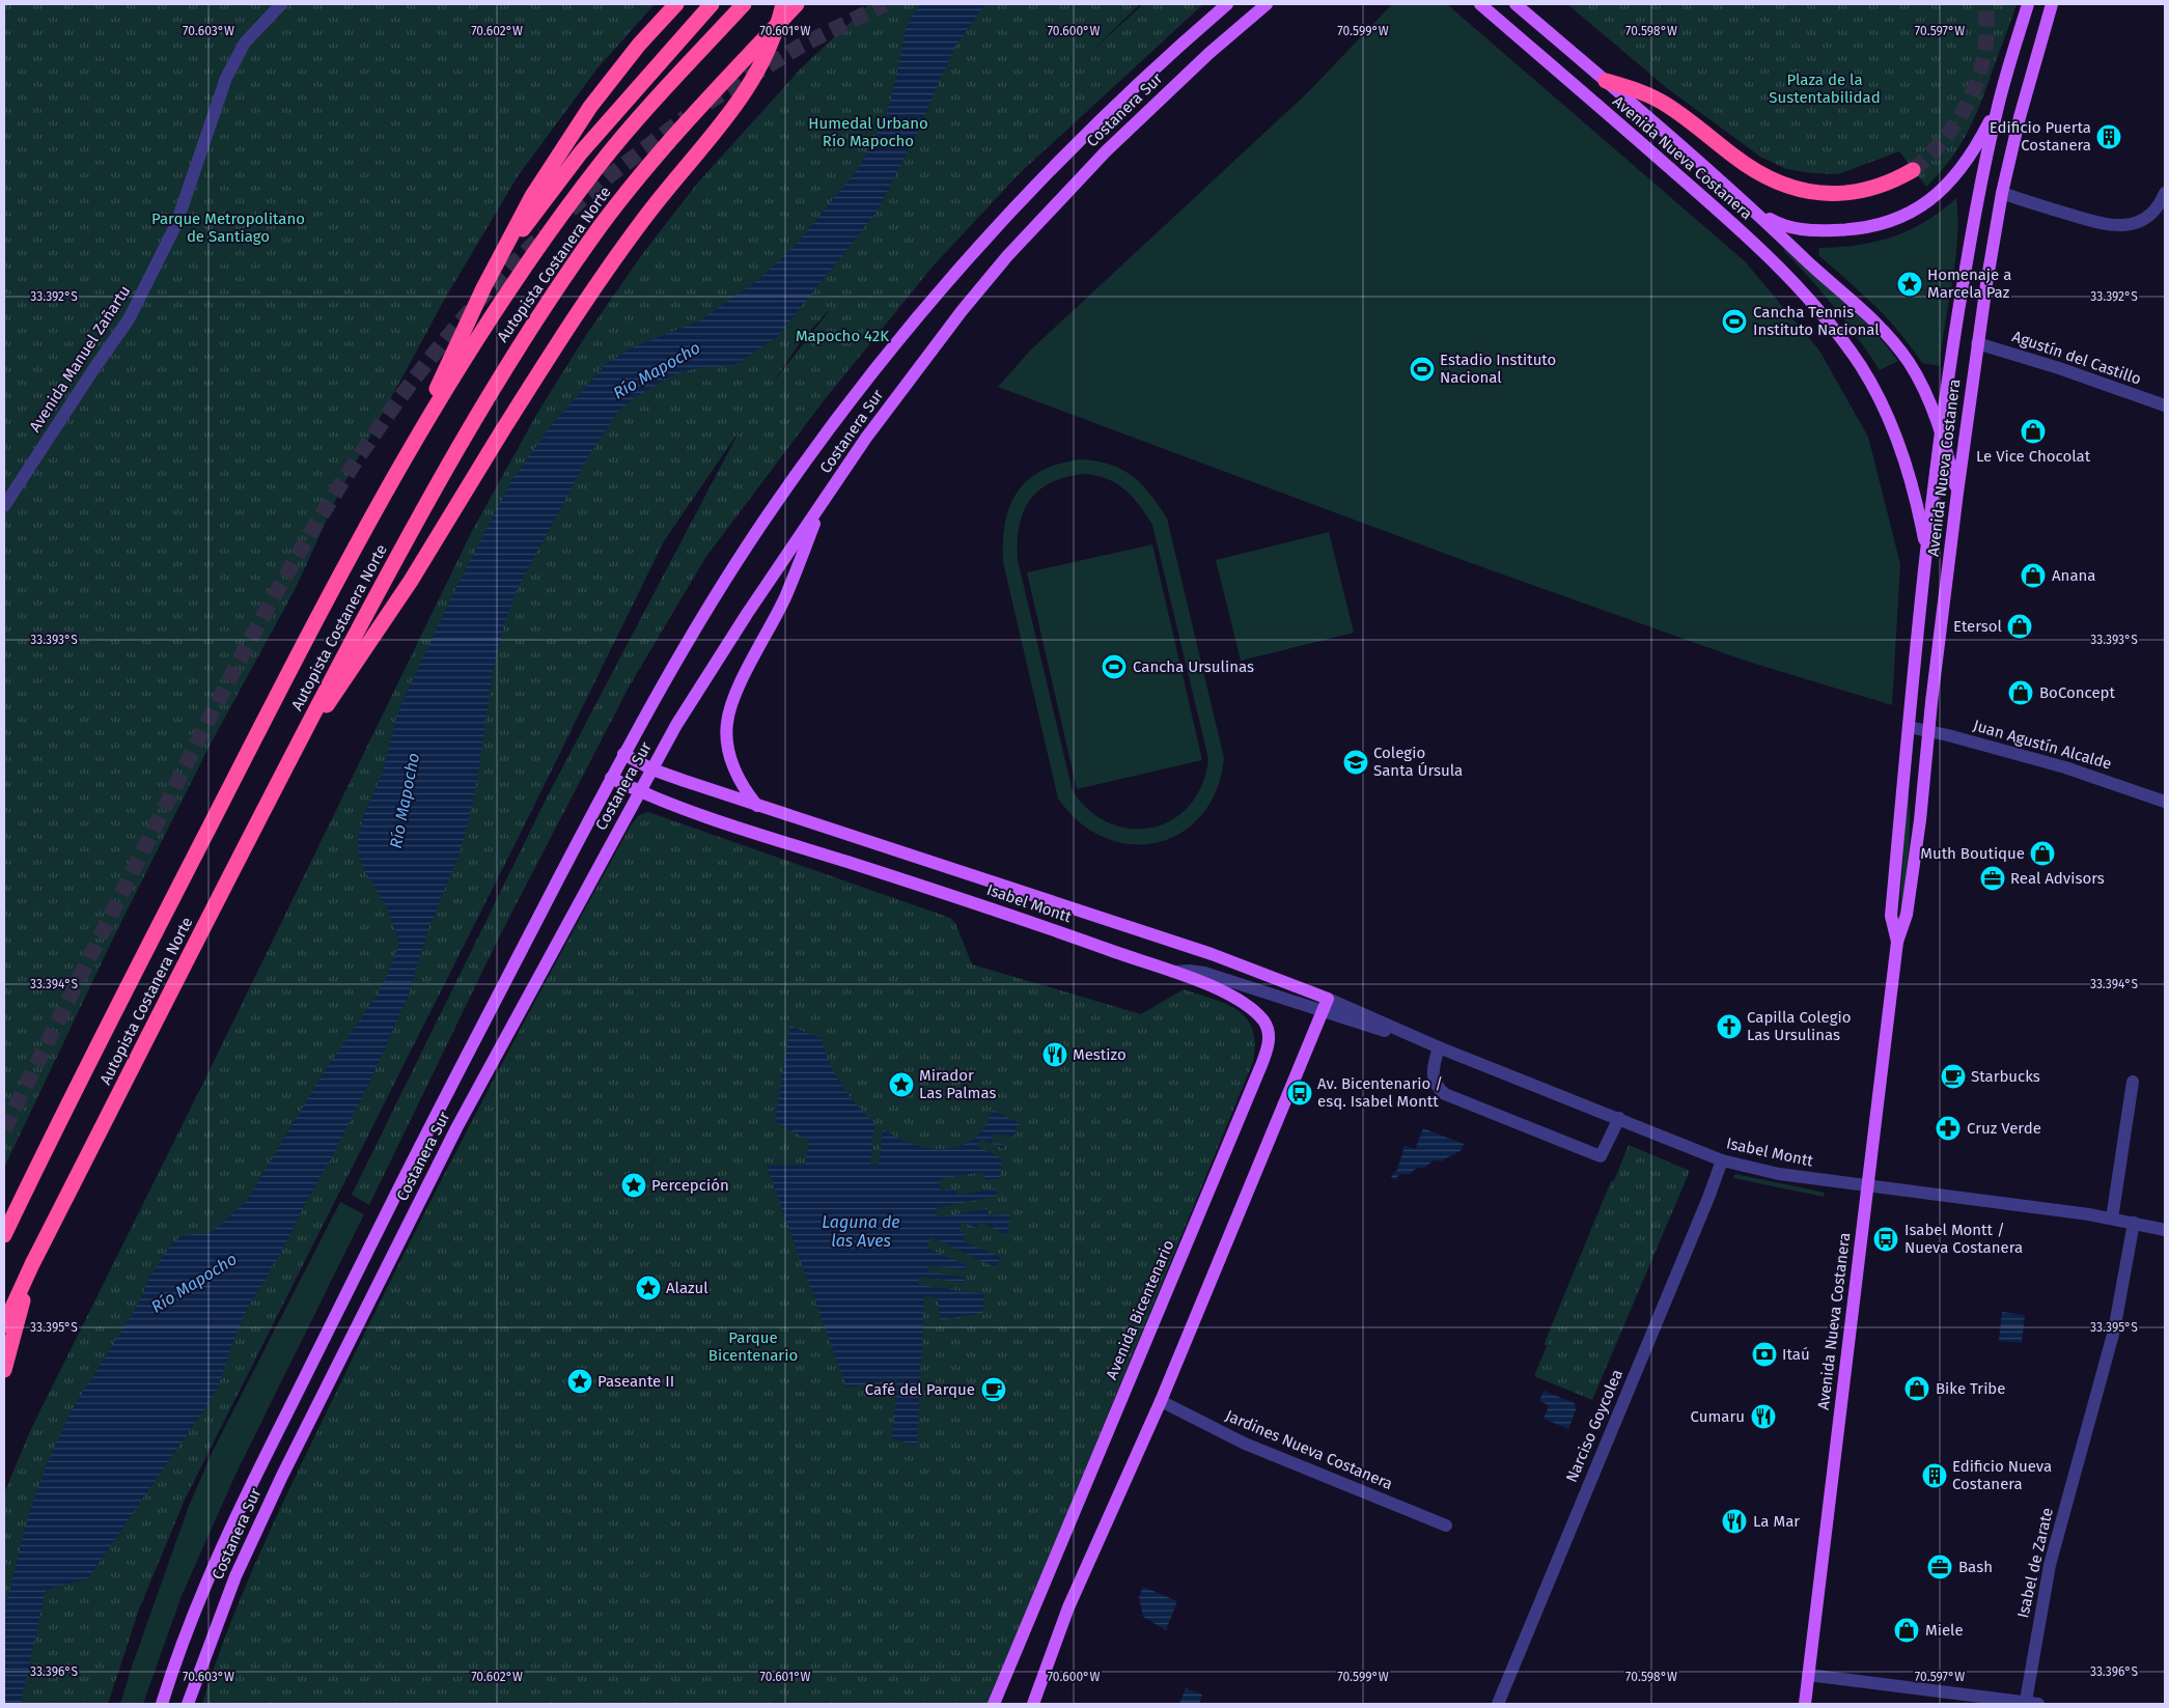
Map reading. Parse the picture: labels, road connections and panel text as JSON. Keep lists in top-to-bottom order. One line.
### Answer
{"streets":{"highway":["Autopista Costanera Norte"],"main road":["Costanera Sur","Avenida Nueva Costanera","Isabel Montt","Avenida Bicentenario"],"street":["Agustín del Castillo","Avenida Manuel Zañartu","Juan Agustín Alcalde","Narciso Goycolea","Jardines Nueva Costanera","Isabel de Zarate"]},"crossings":[["Costanera Sur","Isabel Montt"],["Avenida Nueva Costanera","Agustín del Castillo"],["Avenida Nueva Costanera","Juan Agustín Alcalde"],["Avenida Nueva Costanera","Isabel Montt"],["Isabel Montt","Avenida Bicentenario"],["Isabel Montt","Narciso Goycolea"],["Isabel Montt","Isabel de Zarate"]],"water":["Río Mapocho","Laguna de las Aves"],"parks":["Plaza de la Sustentabilidad","Humedal Urbano Río Mapocho","Parque Metropolitano de Santiago","Mapocho 42K","Parque Bicentenario"],"places":{"building":["Edificio Puerta Costanera","Edificio Nueva Costanera"],"place":["Homenaje a Marcela Paz","Mirador Las Palmas","Percepción","Alazul","Paseante II"],"sports":["Cancha Tennis Instituto Nacional","Estadio Instituto Nacional","Cancha Ursulinas"],"shop":["Le Vice Chocolat","Anana","Etersol","BoConcept","Muth Boutique","Bike Tribe","Miele"],"school or university":["Colegio Santa Úrsula"],"office":["Real Advisors","Bash"],"church":["Capilla Colegio Las Ursulinas"],"restaurant":["Mestizo","Cumaru","La Mar"],"cafe":["Starbucks","Café del Parque"],"bus stop":["Av. Bicentenario / esq. Isabel Montt","Isabel Montt / Nueva Costanera"],"pharmacy":["Cruz Verde"],"bank":["Itaú"]},"coordinates":["70.603°W","70.602°W","70.601°W","70.600°W","70.599°W","70.598°W","70.597°W","33.392°S","33.393°S","33.394°S","33.395°S","33.396°S"]}
